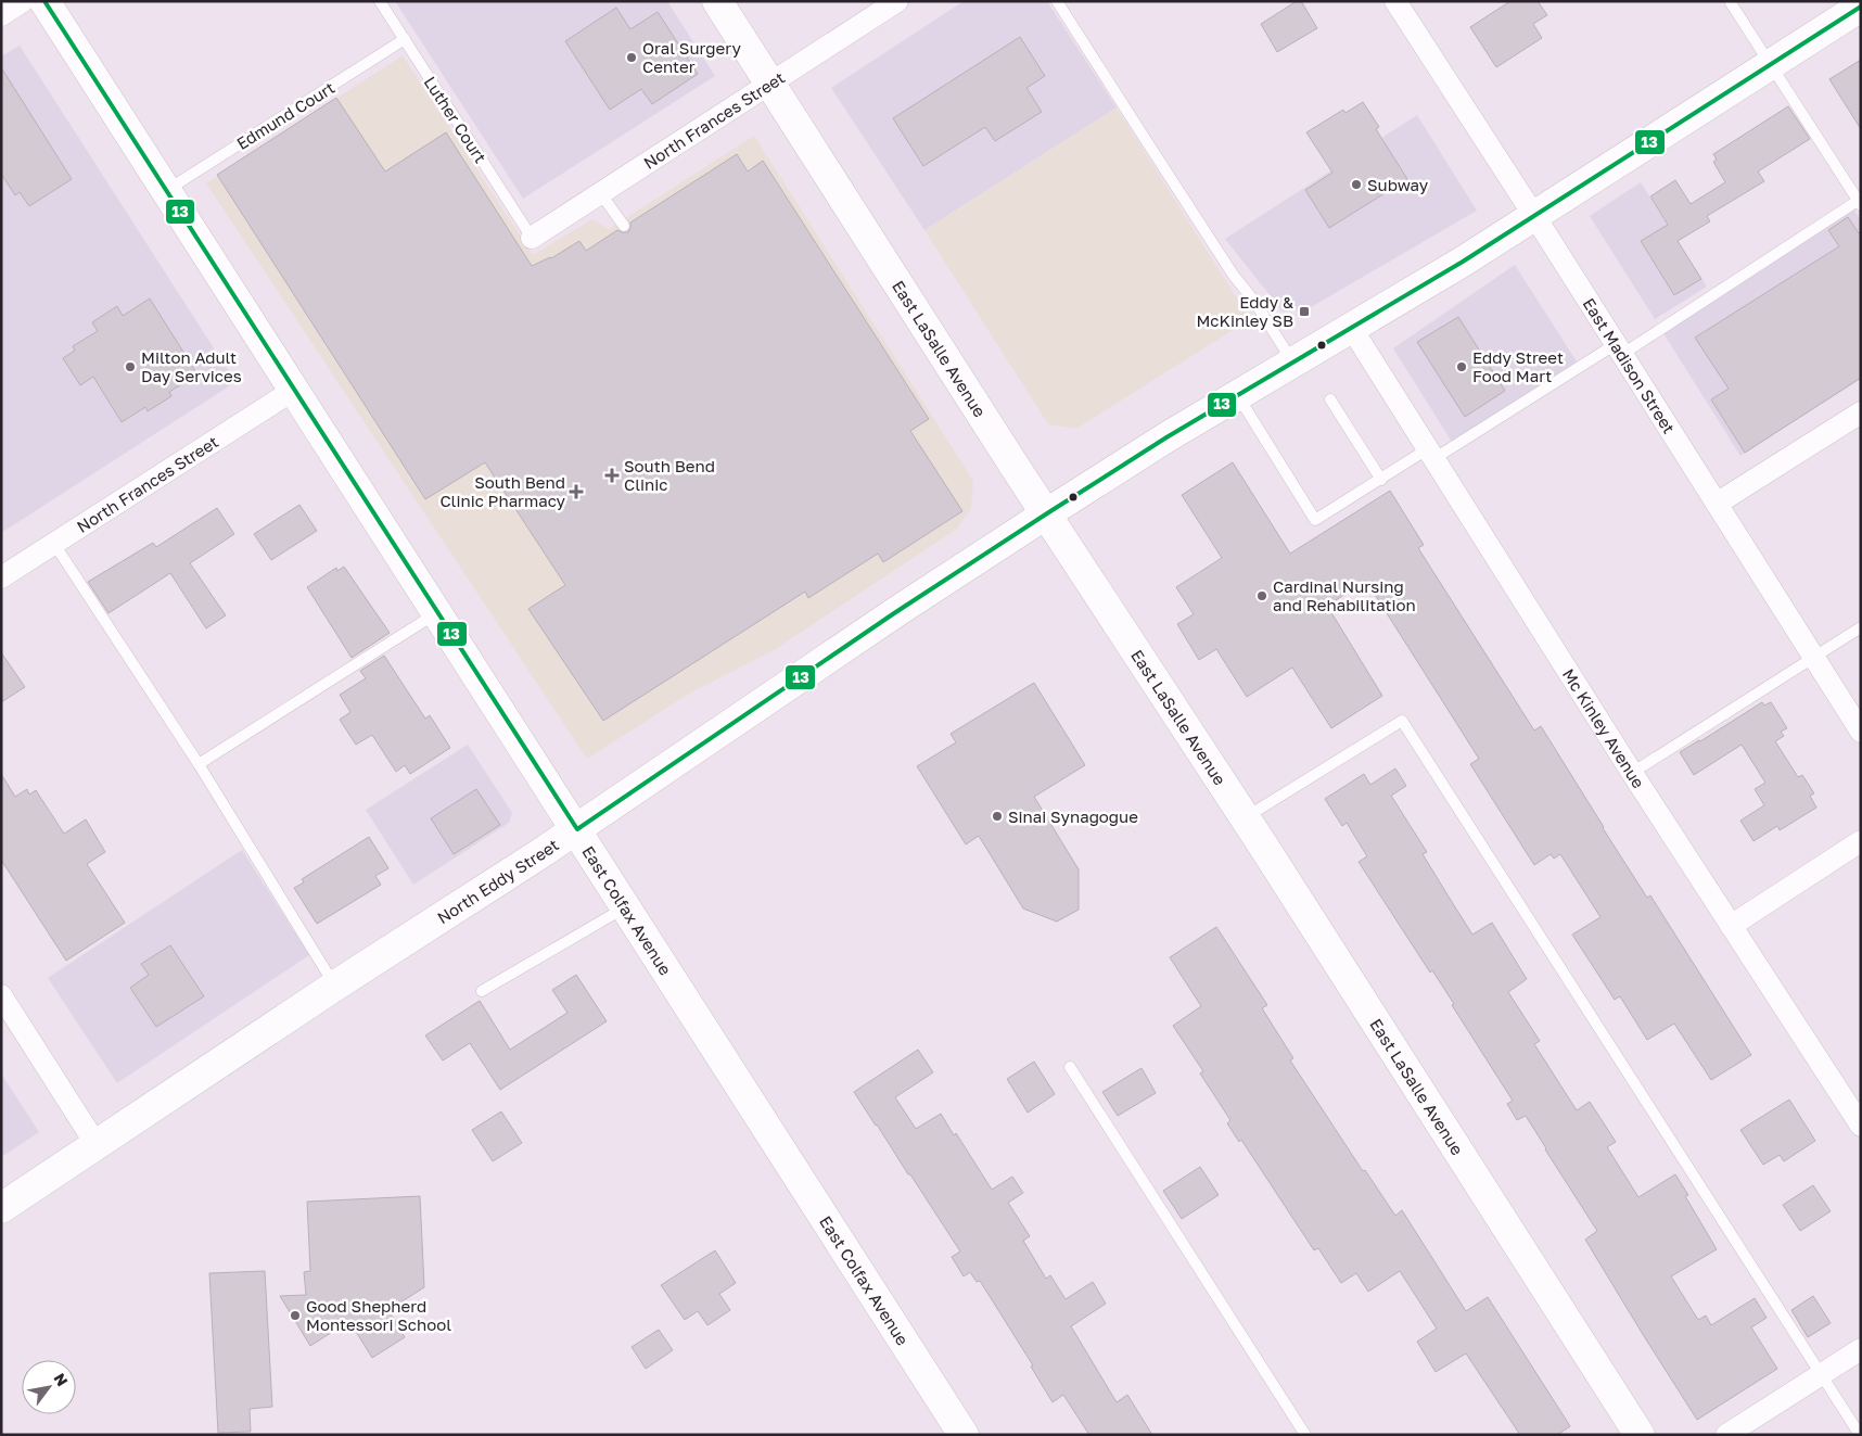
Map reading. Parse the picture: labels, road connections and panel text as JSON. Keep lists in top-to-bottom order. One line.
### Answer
{"streets":{"main road":["East LaSalle Avenue","North Eddy Street","East Colfax Avenue"],"street":["North Frances Street","East Madison Street","Mc Kinley Avenue"],"lane":["Edmund Court","Luther Court"]},"crossings":[["Edmund Court","Luther Court"],["Edmund Court","East Colfax Avenue"],["Luther Court","North Frances Street"],["North Frances Street","East LaSalle Avenue"],["North Frances Street","East Colfax Avenue"],["East LaSalle Avenue","North Eddy Street"],["East Madison Street","North Eddy Street"],["Mc Kinley Avenue","North Eddy Street"],["North Eddy Street","East Colfax Avenue"]],"places":{"other":["Oral Surgery Center","Subway","Milton Adult Day Services","Eddy Street Food Mart","Cardinal Nursing and Rehabilitation","Sinai Synagogue","Good Shepherd Montessori School"],"transit":["Eddy & McKinley SB"],"health":["South Bend Clinic","South Bend Clinic Pharmacy"]},"lines":["transit line 13"],"north":"top right"}
